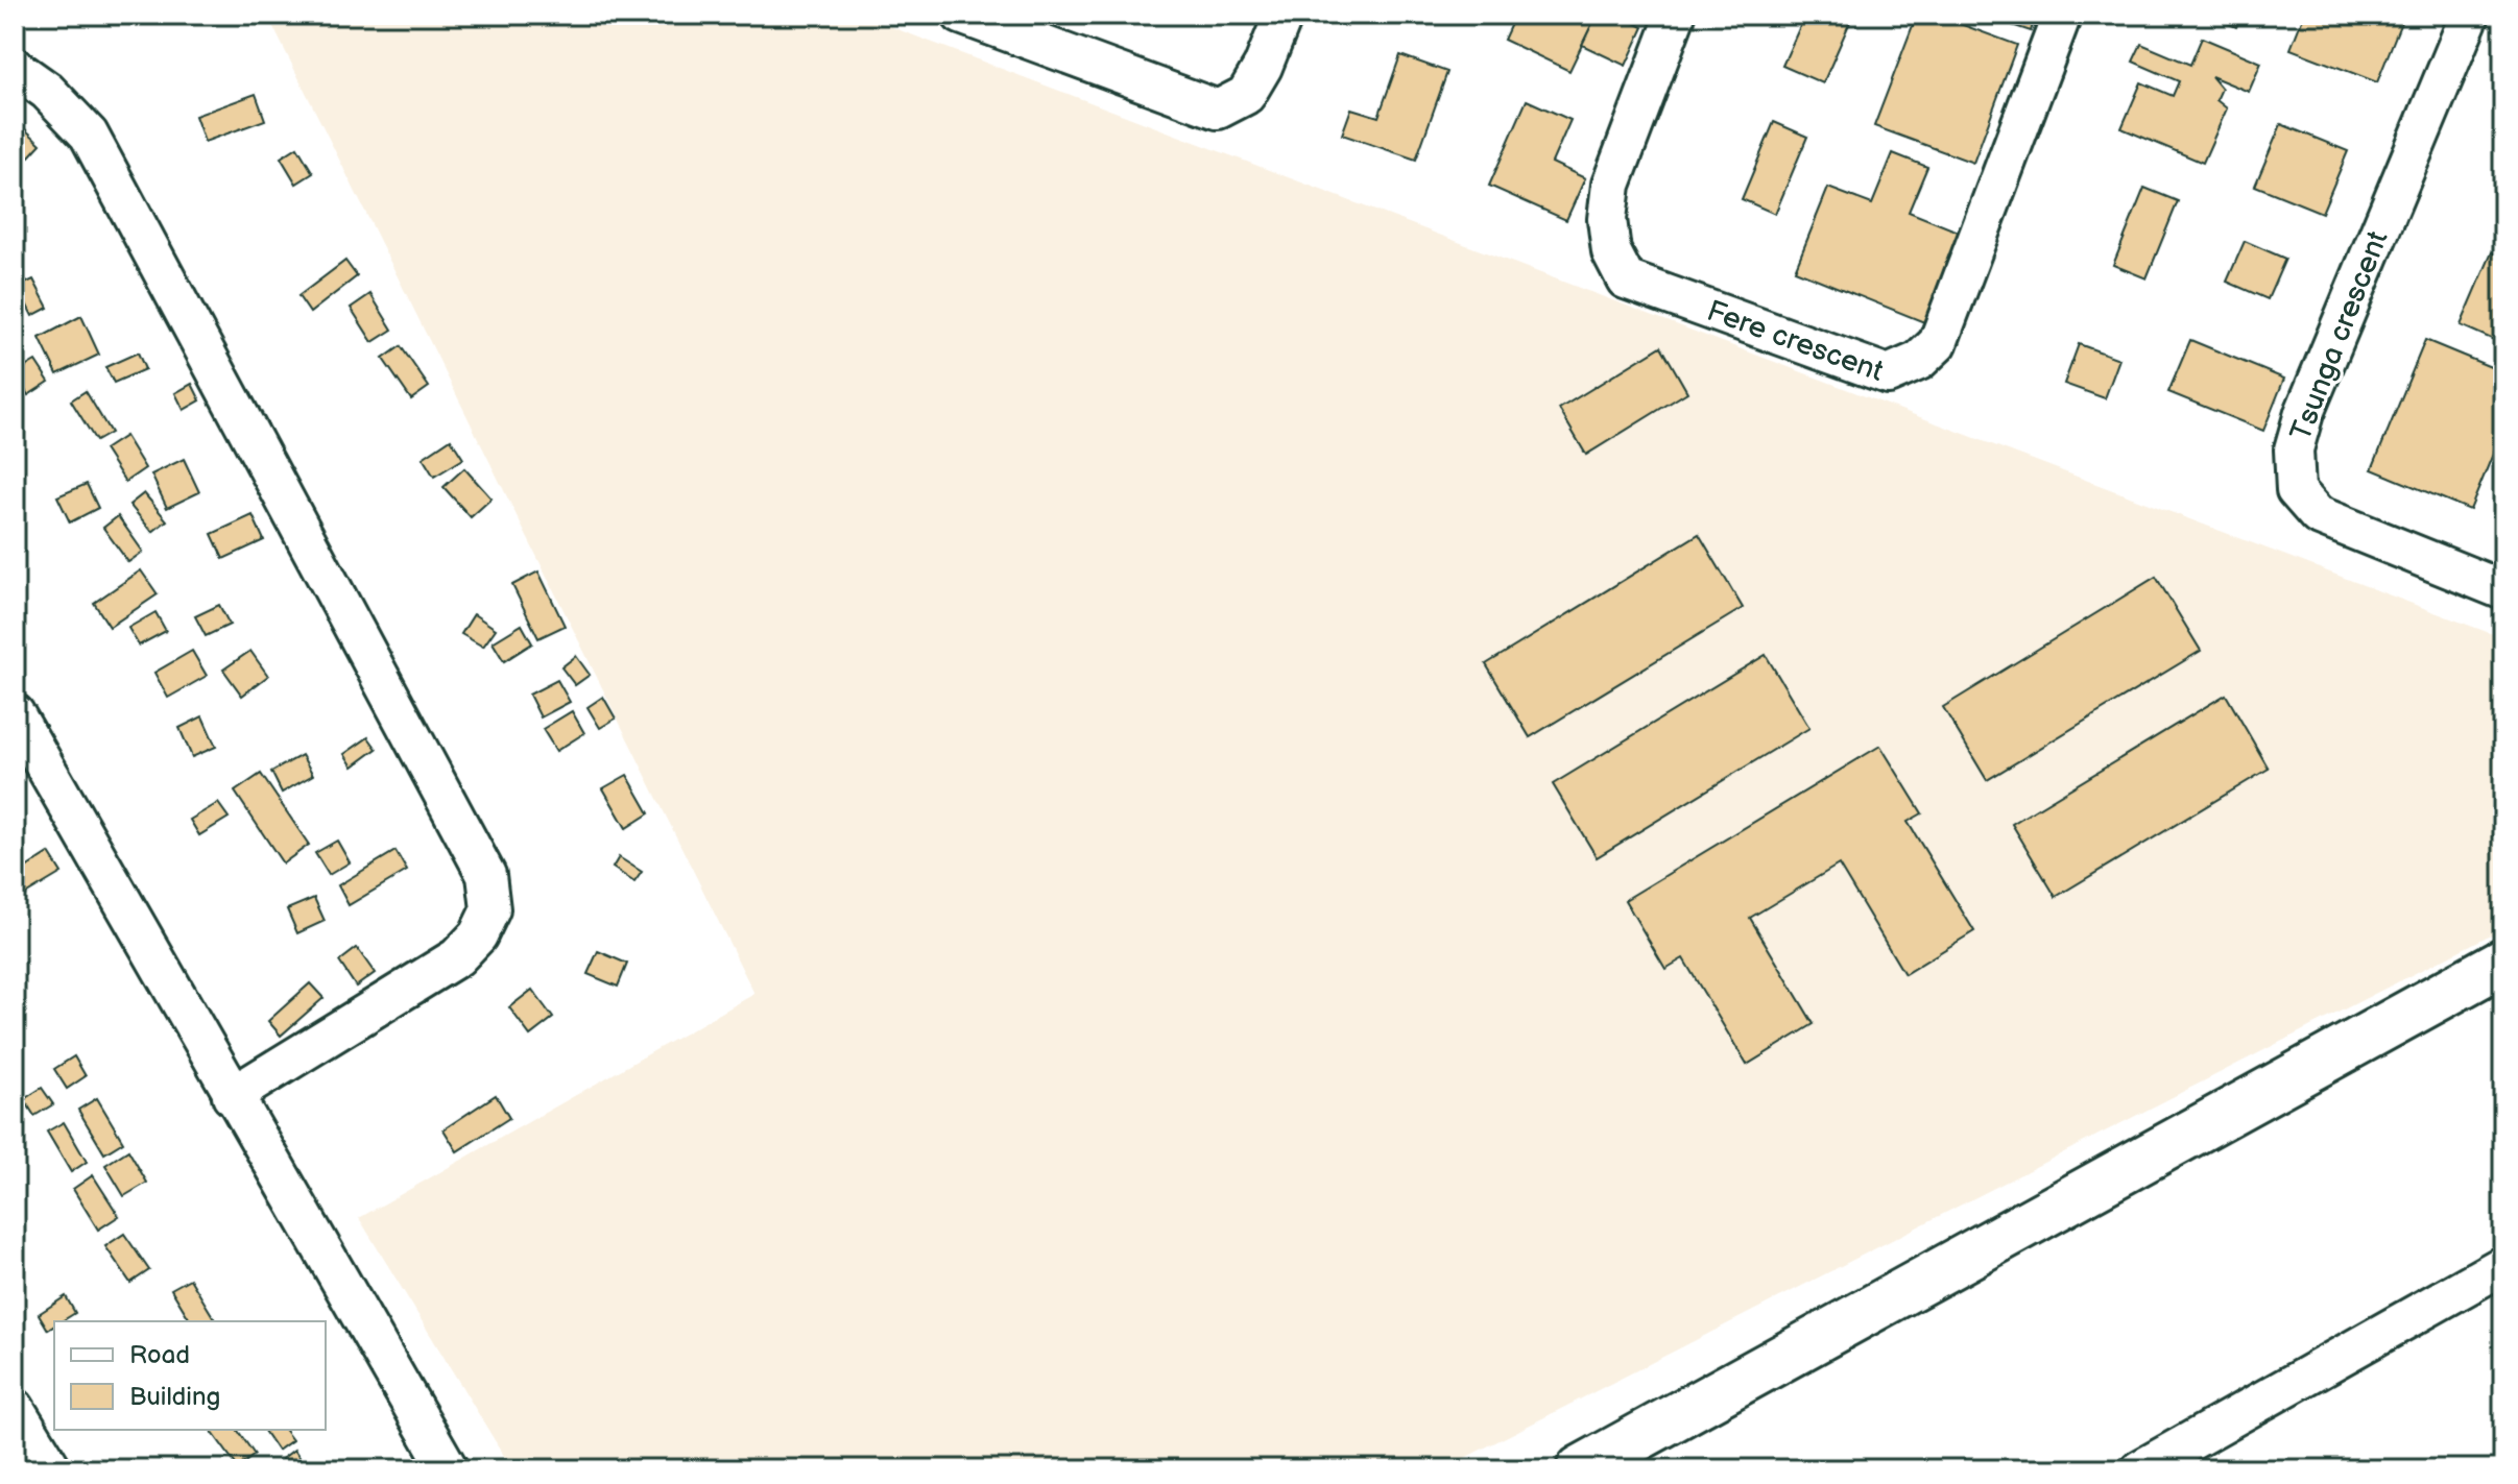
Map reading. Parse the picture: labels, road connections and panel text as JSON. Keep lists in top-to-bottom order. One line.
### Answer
{"streets":{"street":["Tsunga crescent","Fere crescent"]},"legend":["Road","Building"]}
